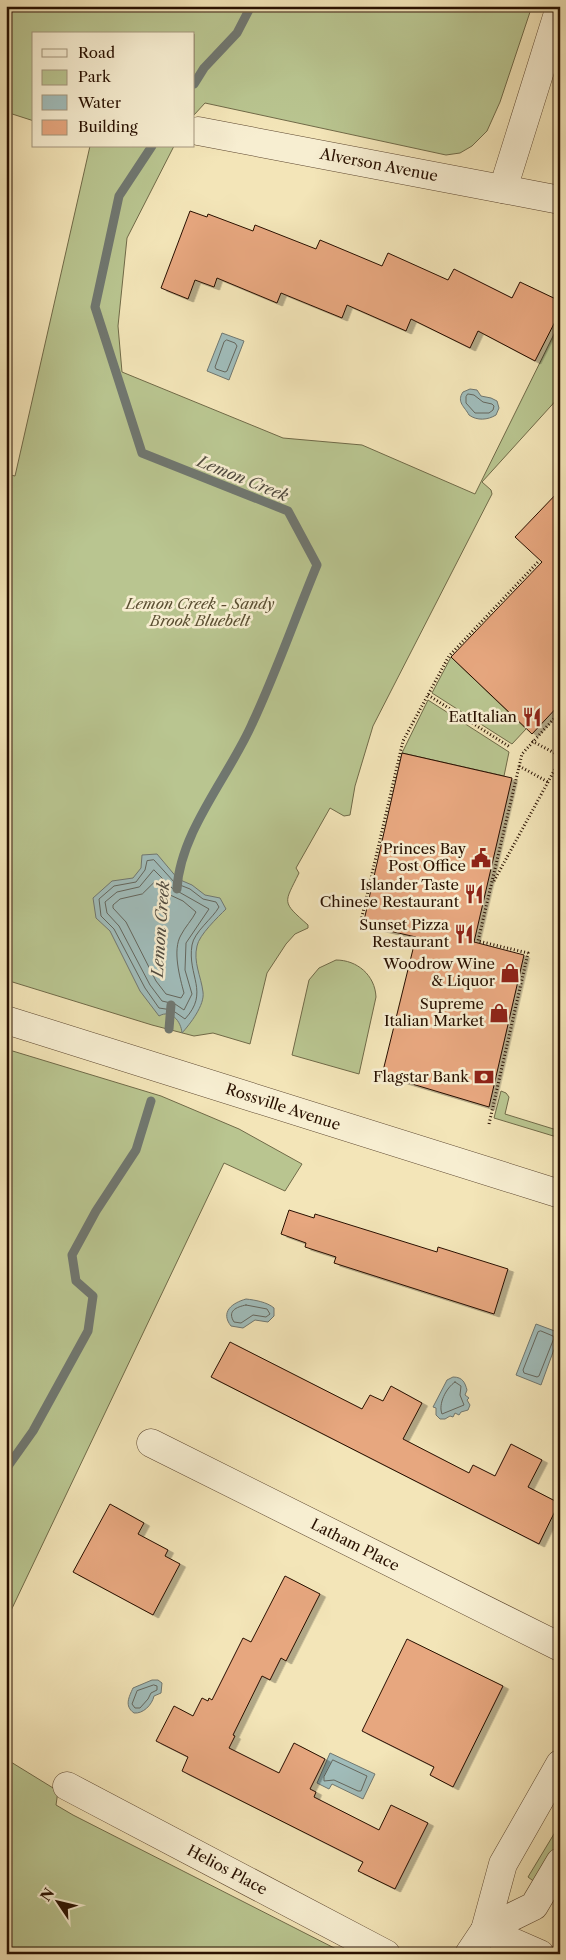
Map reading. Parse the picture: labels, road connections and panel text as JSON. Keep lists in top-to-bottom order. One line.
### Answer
{"streets":{"street":["Alverson Avenue","Rossville Avenue","Latham Place","Helios Place"]},"water":["Lemon Creek"],"parks":["Lemon Creek - Sandy Brook Bluebelt"],"places":{"restaurant":["EatItalian","Islander Taste Chinese Restaurant","Sunset Pizza Restaurant"],"public building":["Princes Bay Post Office"],"shop":["Woodrow Wine & Liquor","Supreme Italian Market"],"bank":["Flagstar Bank"]},"legend":["Road","Park","Water","Building"],"north":"top left"}
